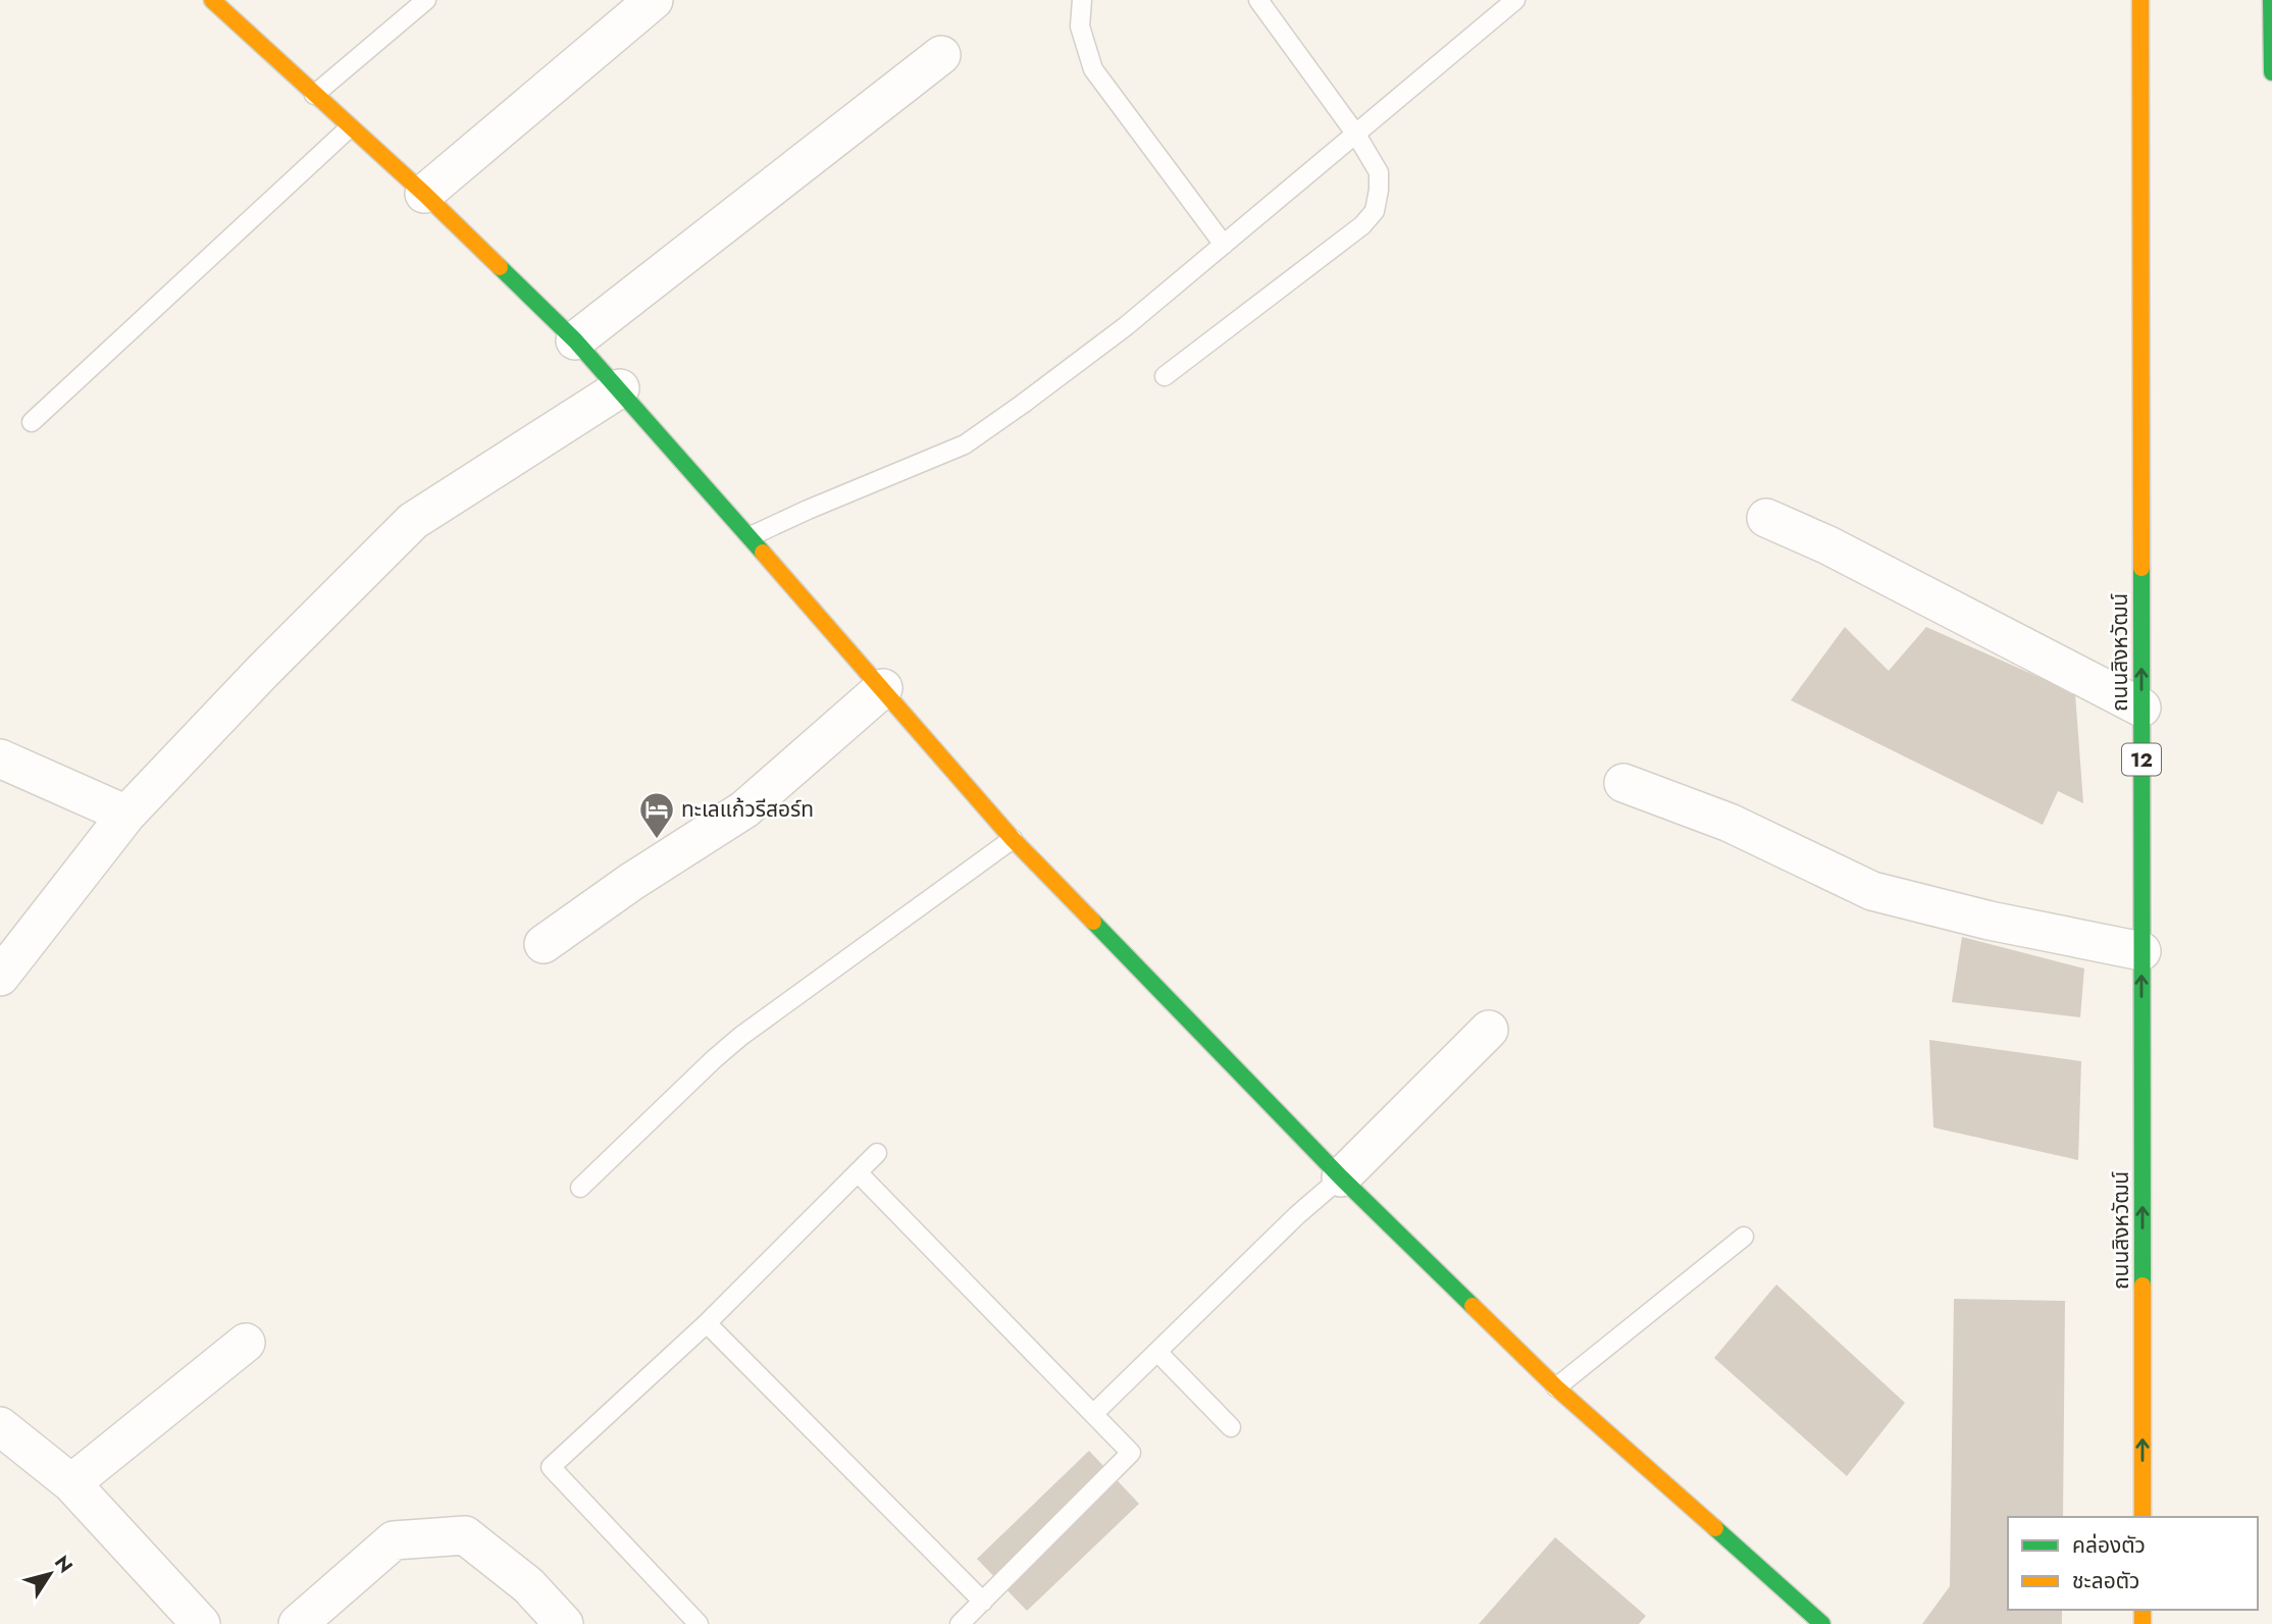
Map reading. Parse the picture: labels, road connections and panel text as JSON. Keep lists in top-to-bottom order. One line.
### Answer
{"streets":{"street":["ถนนสิงหวัฒน์","12"]},"one_way":["ถนนสิงหวัฒน์"],"places":{"hotel":["ทะเลแก้วรีสอร์ท"]},"legend":["คล่องตัว","ชะลอตัว"],"north":"top right"}
